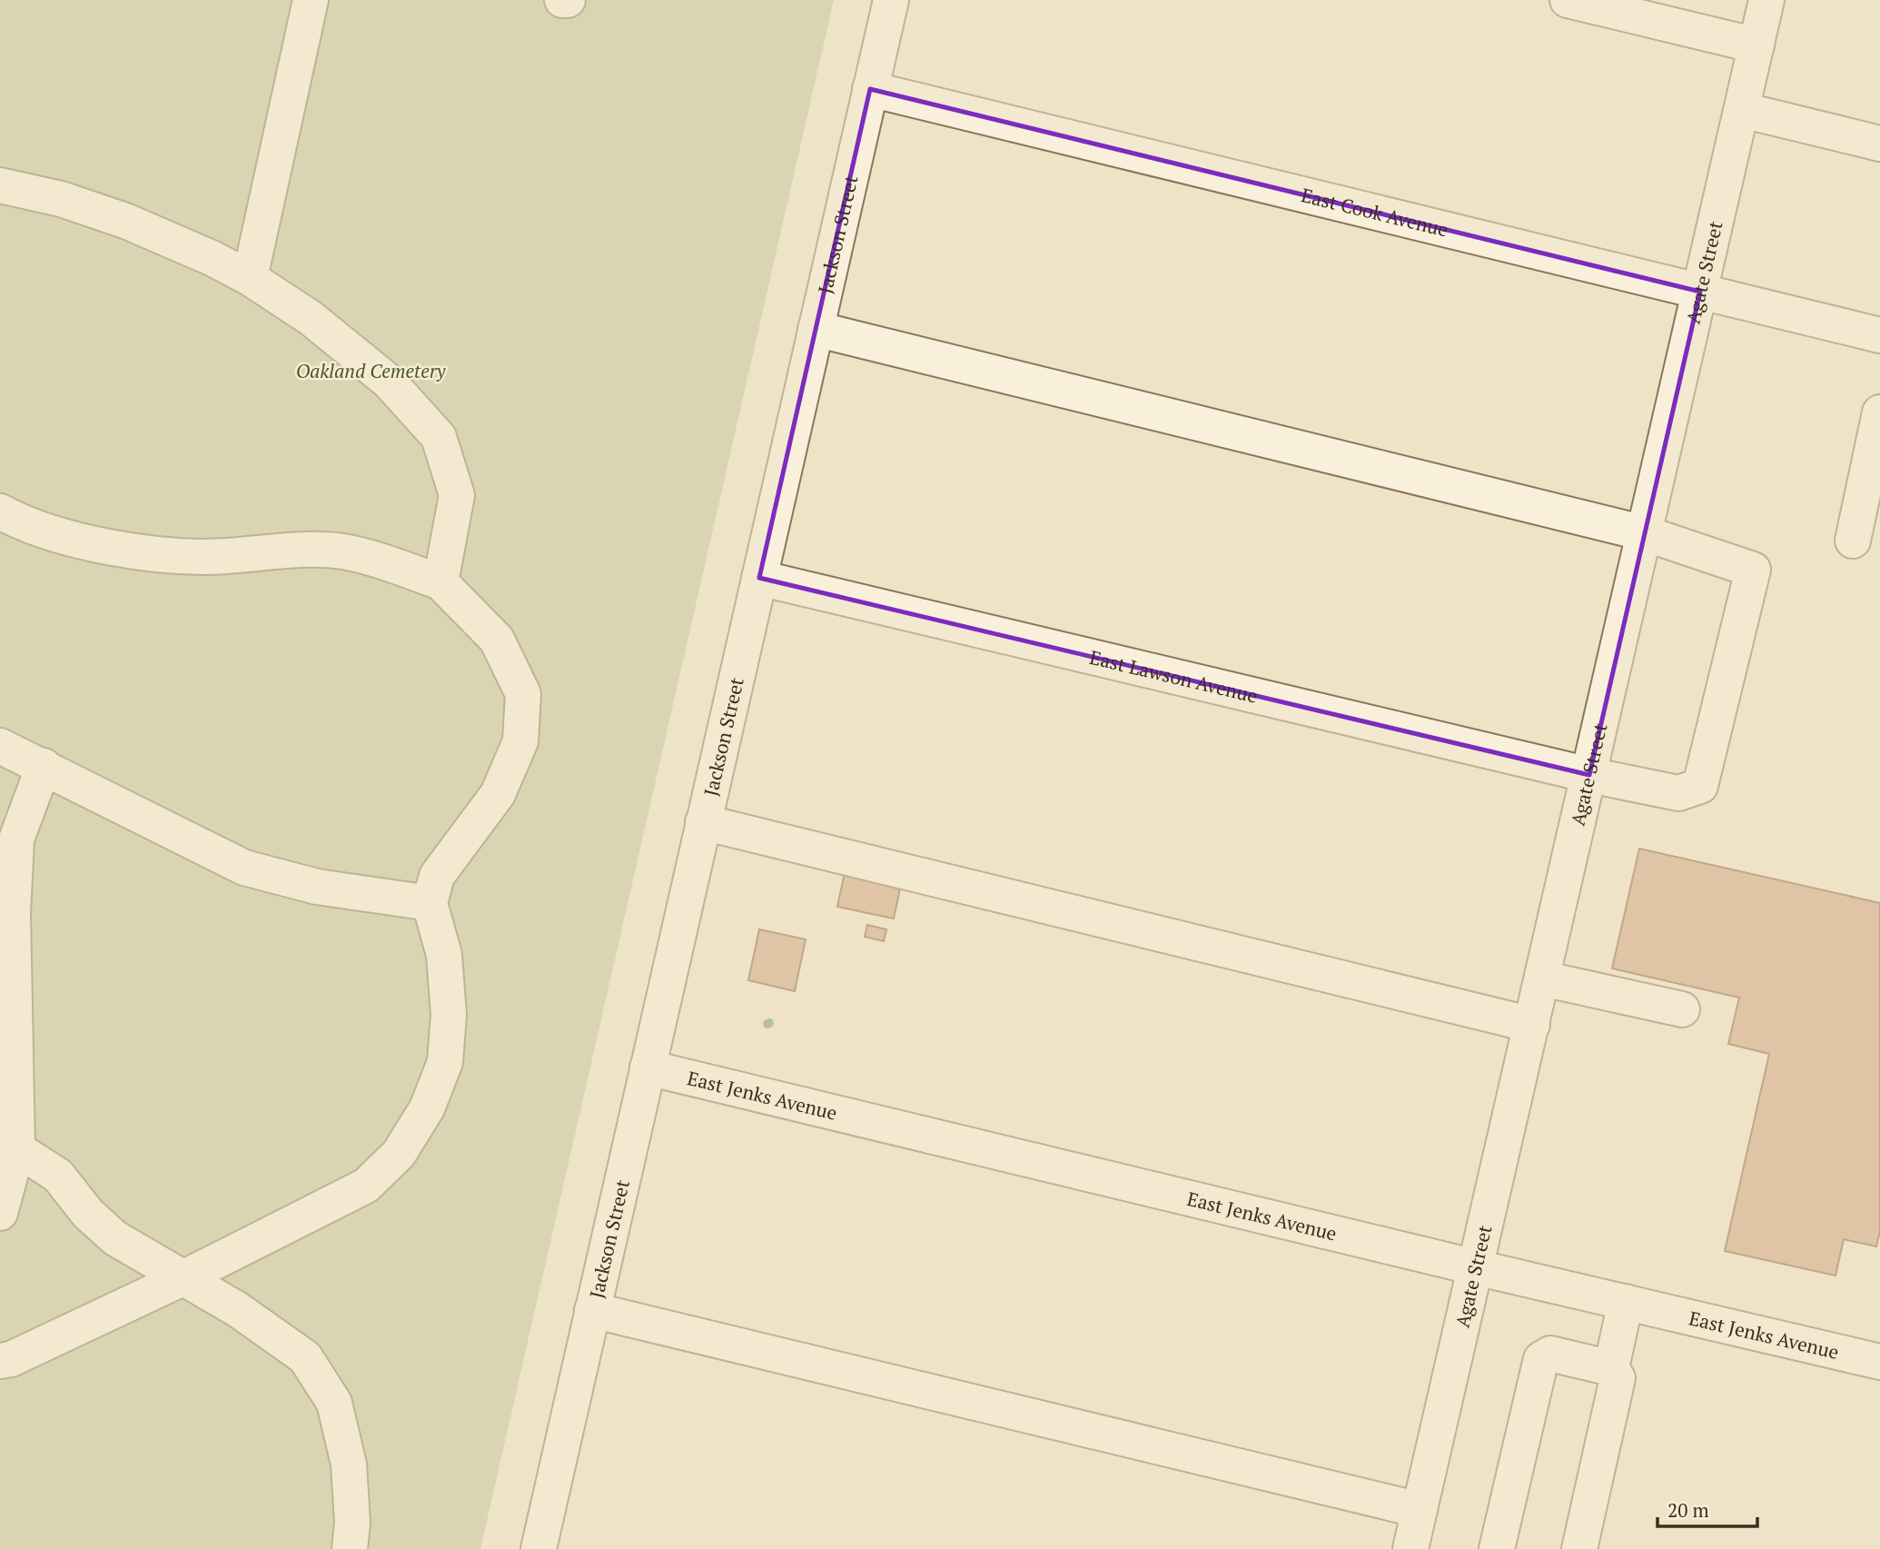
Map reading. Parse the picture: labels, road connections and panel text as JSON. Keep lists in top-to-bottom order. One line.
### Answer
{"streets":{"street":["East Cook Avenue","Jackson Street","Agate Street","East Lawson Avenue","East Jenks Avenue"]},"crossings":[["East Cook Avenue","Jackson Street"],["East Cook Avenue","Agate Street"],["Jackson Street","East Lawson Avenue"],["Jackson Street","East Jenks Avenue"],["Agate Street","East Lawson Avenue"],["Agate Street","East Jenks Avenue"]],"parks":["Oakland Cemetery"],"scale_bar":"20 m"}
